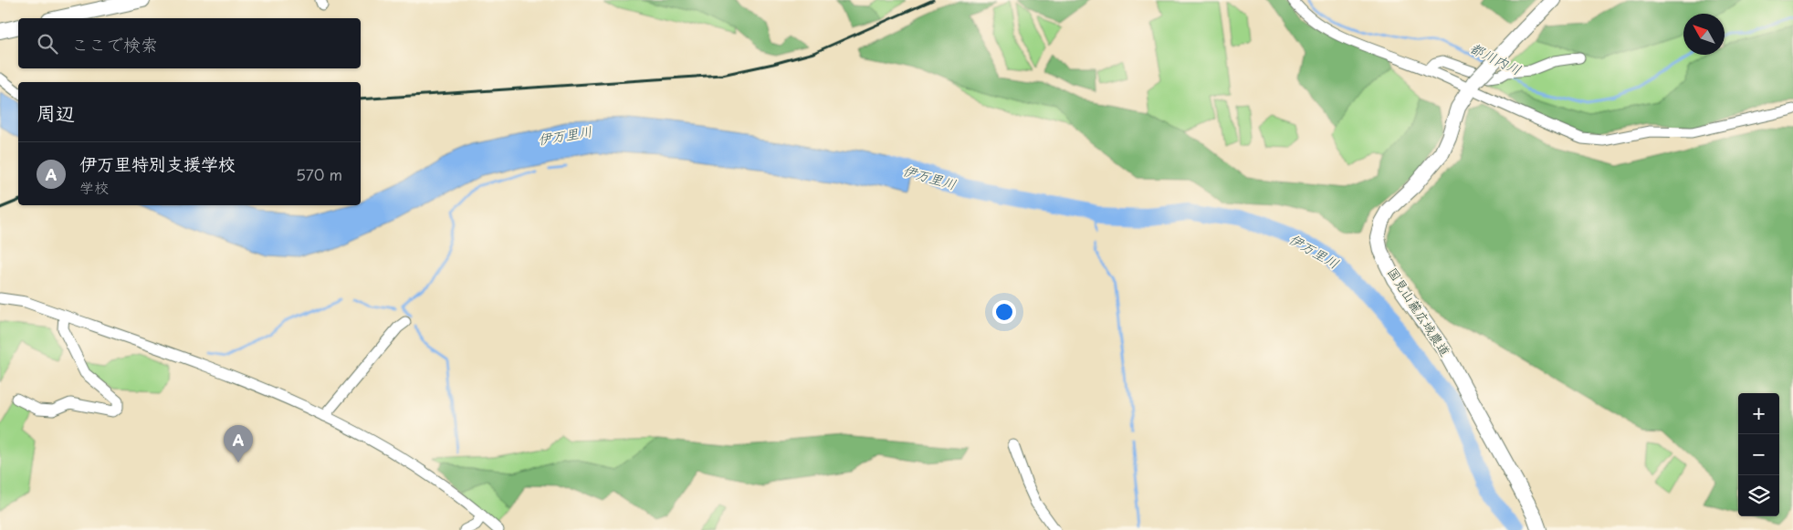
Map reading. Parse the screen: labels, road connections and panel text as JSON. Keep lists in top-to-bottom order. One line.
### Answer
{"streets":{"street":["国見山麓広域農道"]},"water":["都川内川","伊万里川"],"north":"top left","page":{"search":"ここで検索","heading":"周辺","list":[{"mark":"A","name":"伊万里特別支援学校","note":"学校","value":"570 m"}],"map_buttons":["+","−"],"pins":"A"}}
